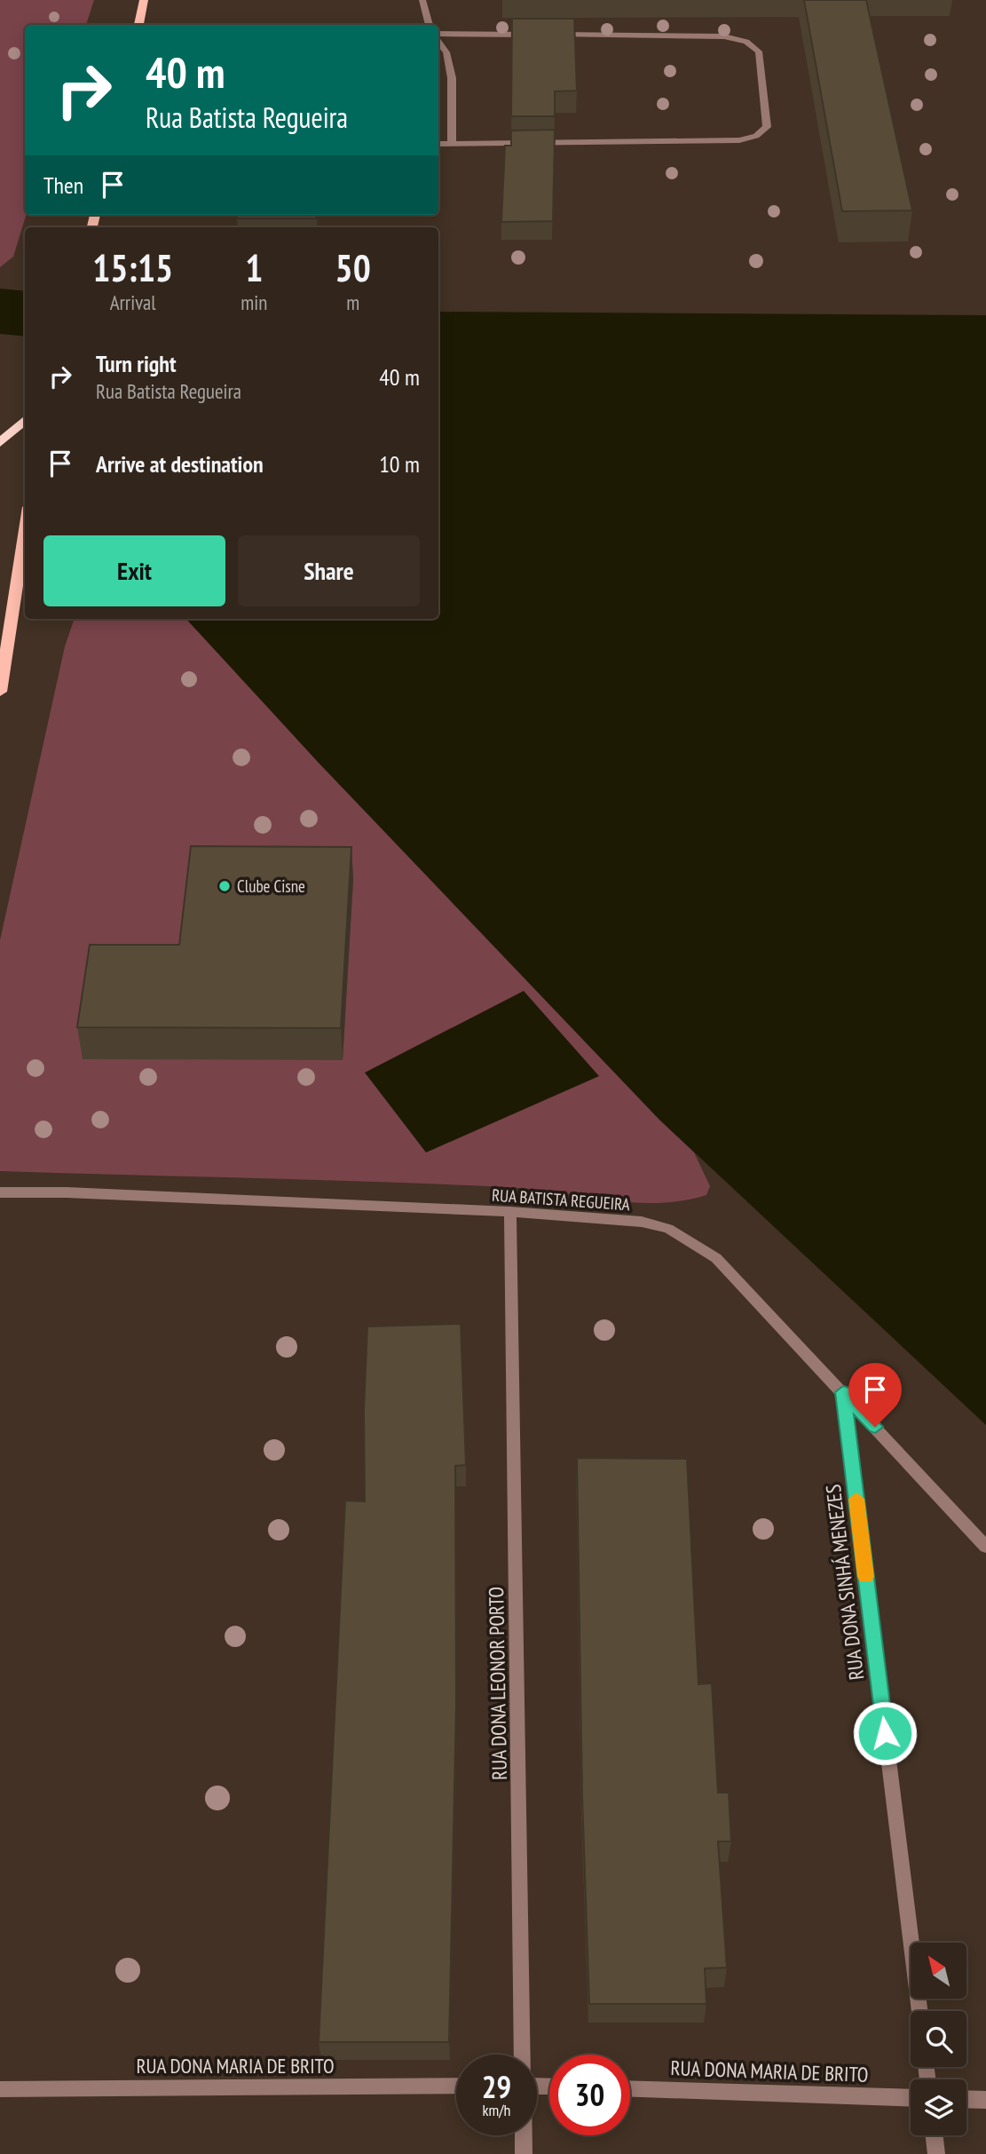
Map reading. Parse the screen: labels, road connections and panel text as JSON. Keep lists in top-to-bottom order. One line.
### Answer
{"streets":{"street":["RUA BATISTA REGUEIRA","RUA DONA SINHÁ MENEZES","RUA DONA LEONOR PORTO","RUA DONA MARIA DE BRITO"]},"crossings":[["RUA BATISTA REGUEIRA","RUA DONA SINHÁ MENEZES"],["RUA BATISTA REGUEIRA","RUA DONA LEONOR PORTO"]],"places":["Clube Cisne"],"north":"top left","page":{"turn":["40 m","Rua Batista Regueira"],"then":"Then","eta":["15:15","Arrival","1","min","50","m"],"list":[{"name":"Turn right","note":"Rua Batista Regueira","value":"40 m"},{"name":"Arrive at destination","value":"10 m"}],"buttons":["Exit","Share"],"speed":"29 km/h","limit":"30"}}
